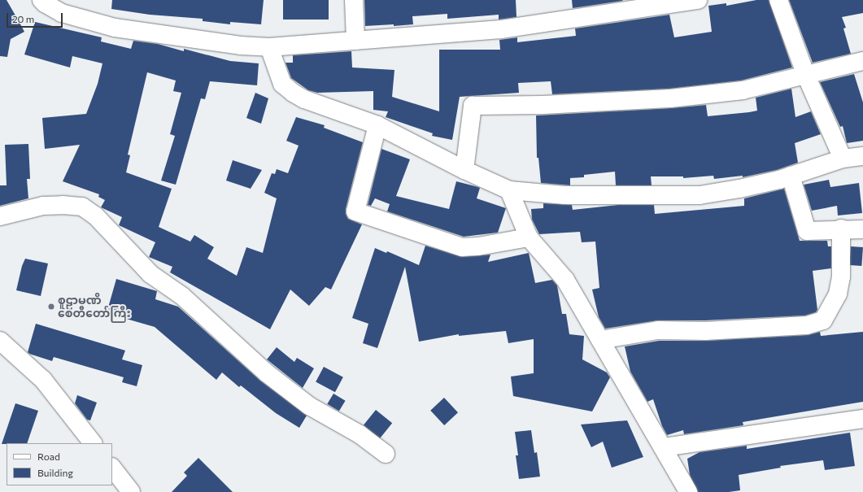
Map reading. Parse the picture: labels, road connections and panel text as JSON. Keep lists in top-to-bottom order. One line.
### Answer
{"places":["စူဠာမဏိ စေတီတော်ကြီး"],"legend":["Road","Building"],"scale_bar":"20 m"}
